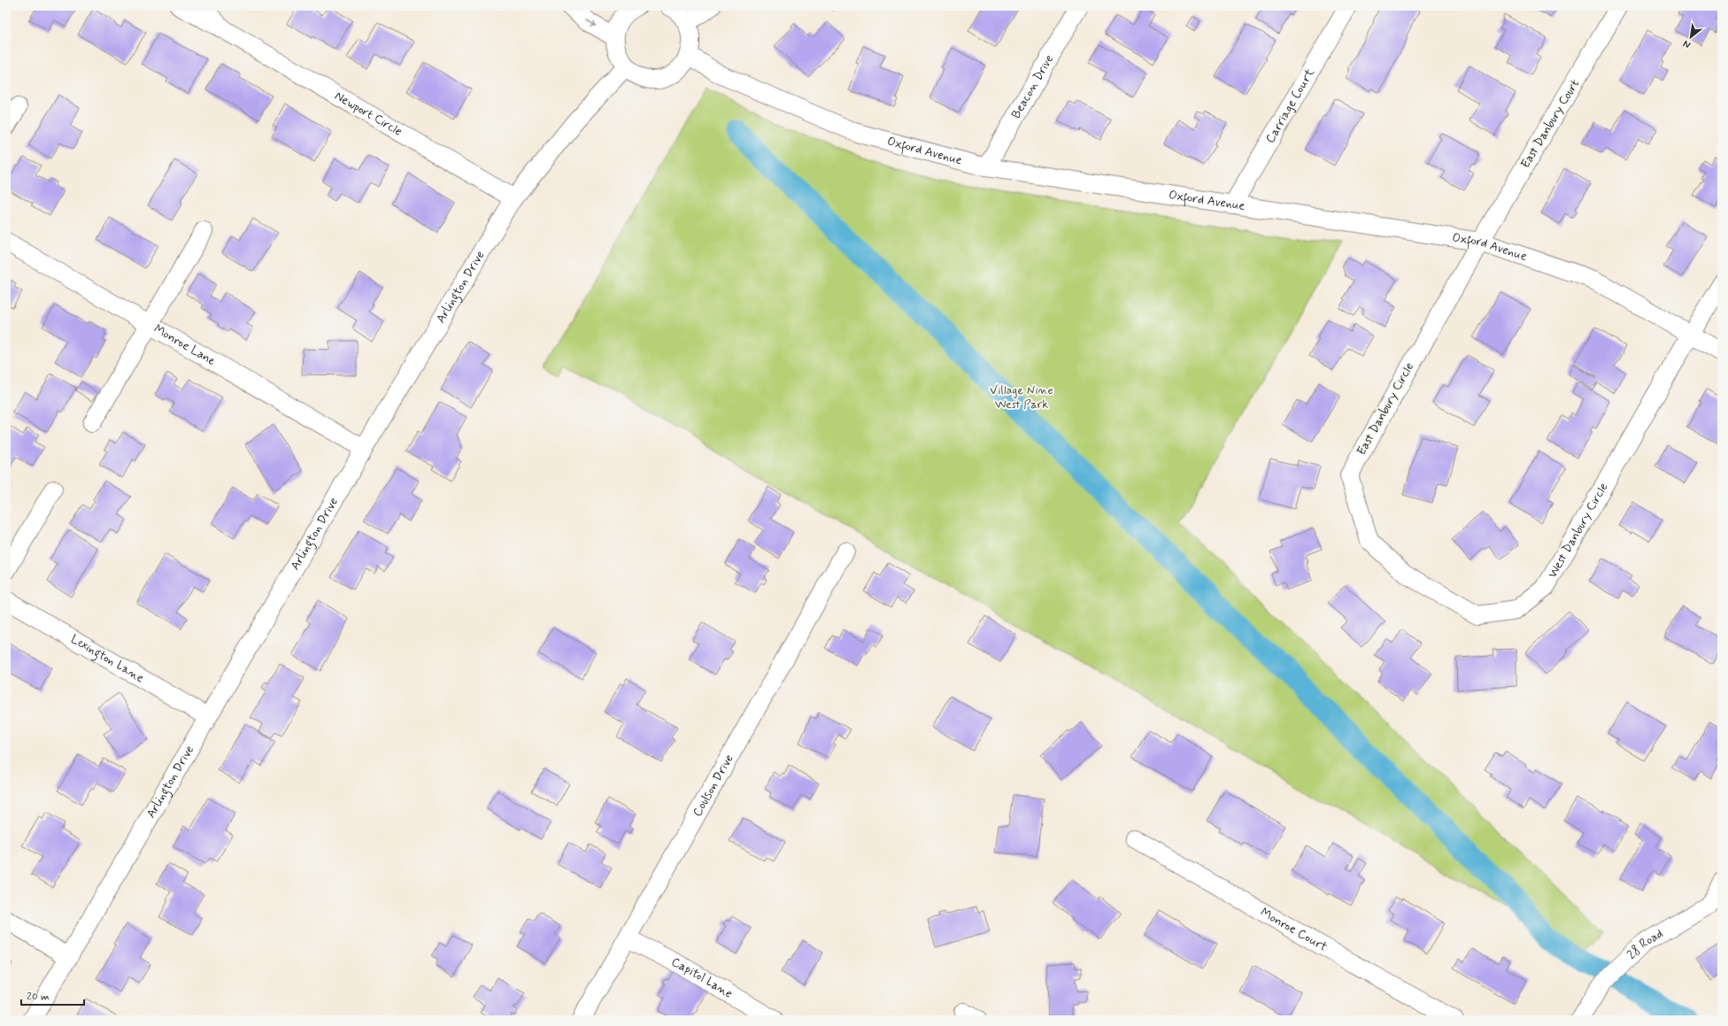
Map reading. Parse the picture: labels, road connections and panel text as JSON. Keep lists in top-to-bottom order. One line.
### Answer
{"streets":{"street":["Beacon Drive","Carriage Court","Newport Circle","East Danbury Court","Oxford Avenue","Arlington Drive","Monroe Lane","East Danbury Circle","West Danbury Circle","Lexington Lane","Coulson Drive","Monroe Court","28 Road","Capitol Lane"]},"crossings":[["Beacon Drive","Oxford Avenue"],["Carriage Court","Oxford Avenue"],["Newport Circle","Arlington Drive"],["East Danbury Court","Oxford Avenue"],["East Danbury Court","East Danbury Circle"],["Oxford Avenue","East Danbury Circle"],["Oxford Avenue","West Danbury Circle"],["Arlington Drive","Monroe Lane"],["Arlington Drive","Lexington Lane"],["East Danbury Circle","West Danbury Circle"],["Coulson Drive","Capitol Lane"]],"parks":["Village Nine West Park"],"scale_bar":"20 m","north":"bottom left"}
